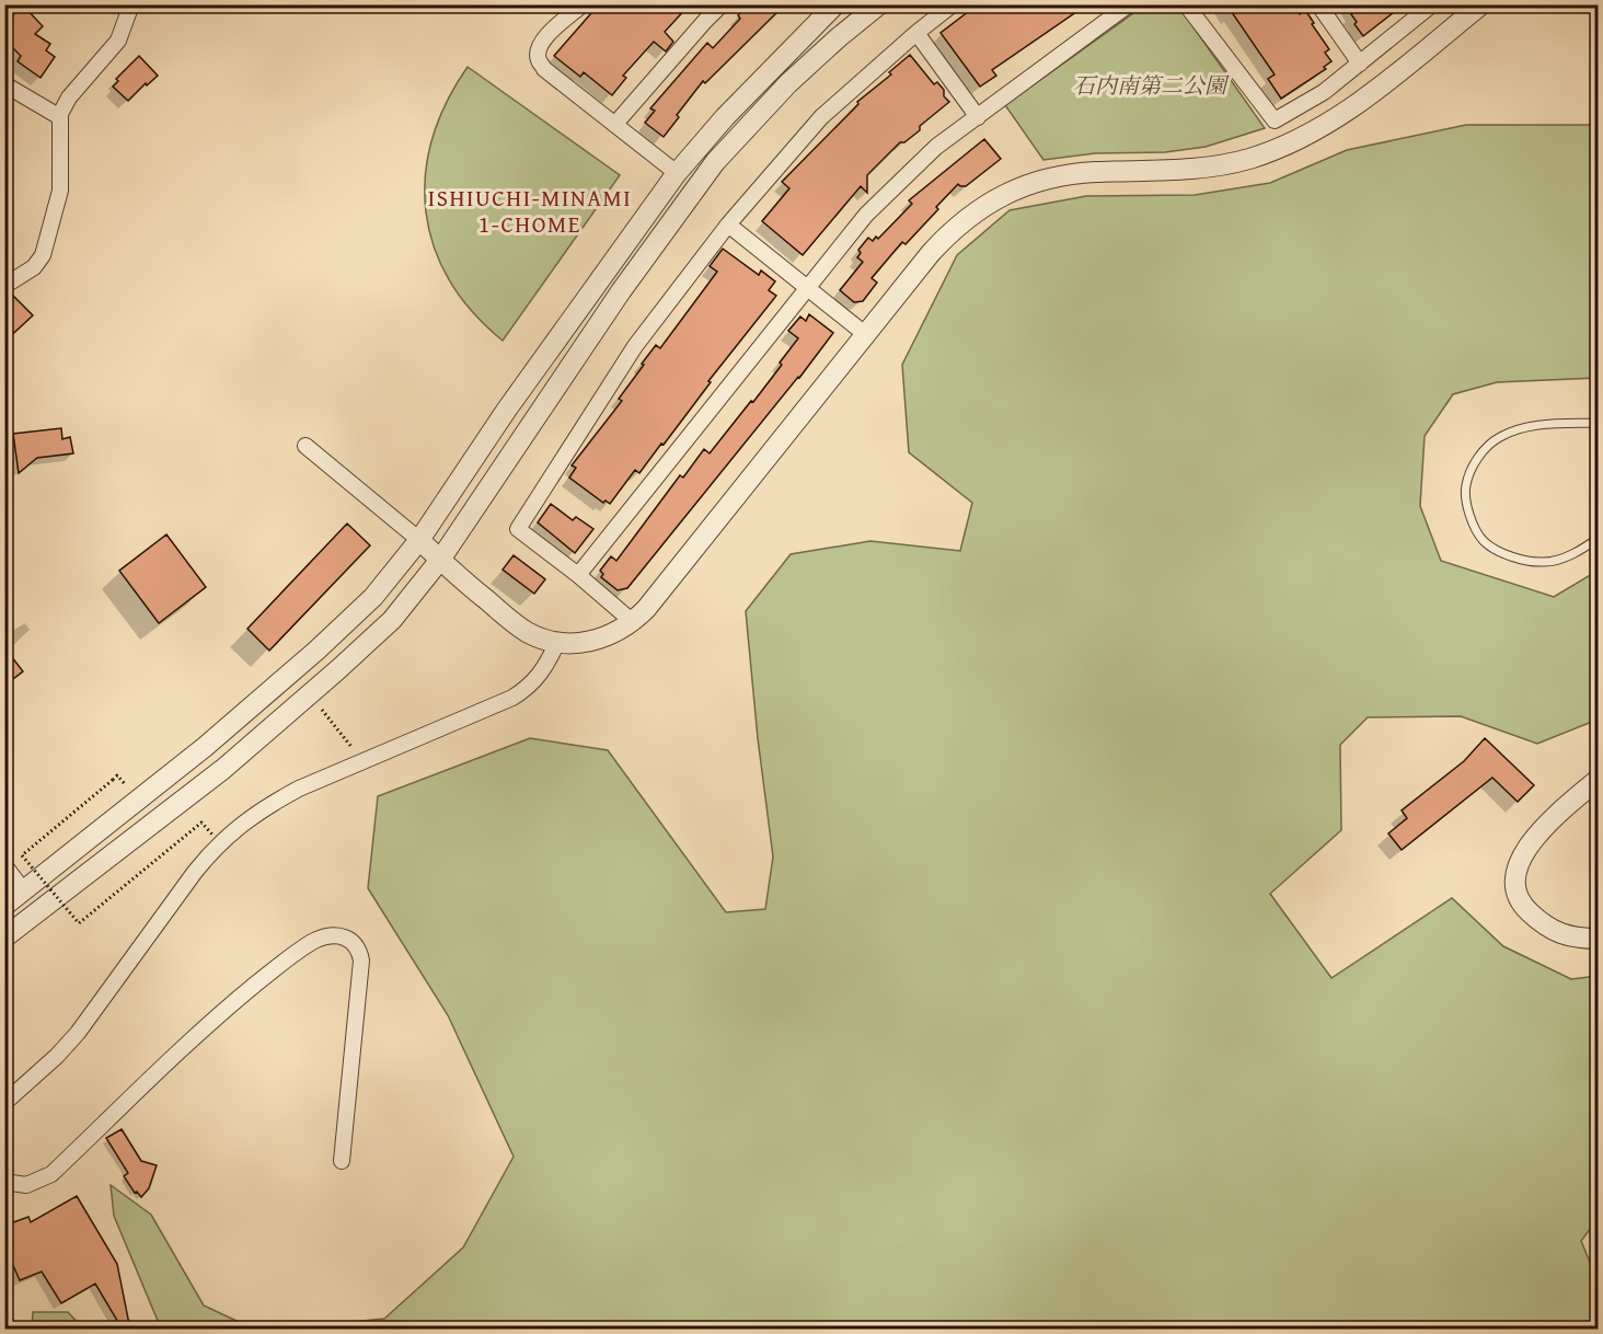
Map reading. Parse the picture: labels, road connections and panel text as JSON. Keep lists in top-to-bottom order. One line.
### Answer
{"districts":["ISHIUCHI-MINAMI 1-CHOME"],"parks":["石内南第二公園"]}
